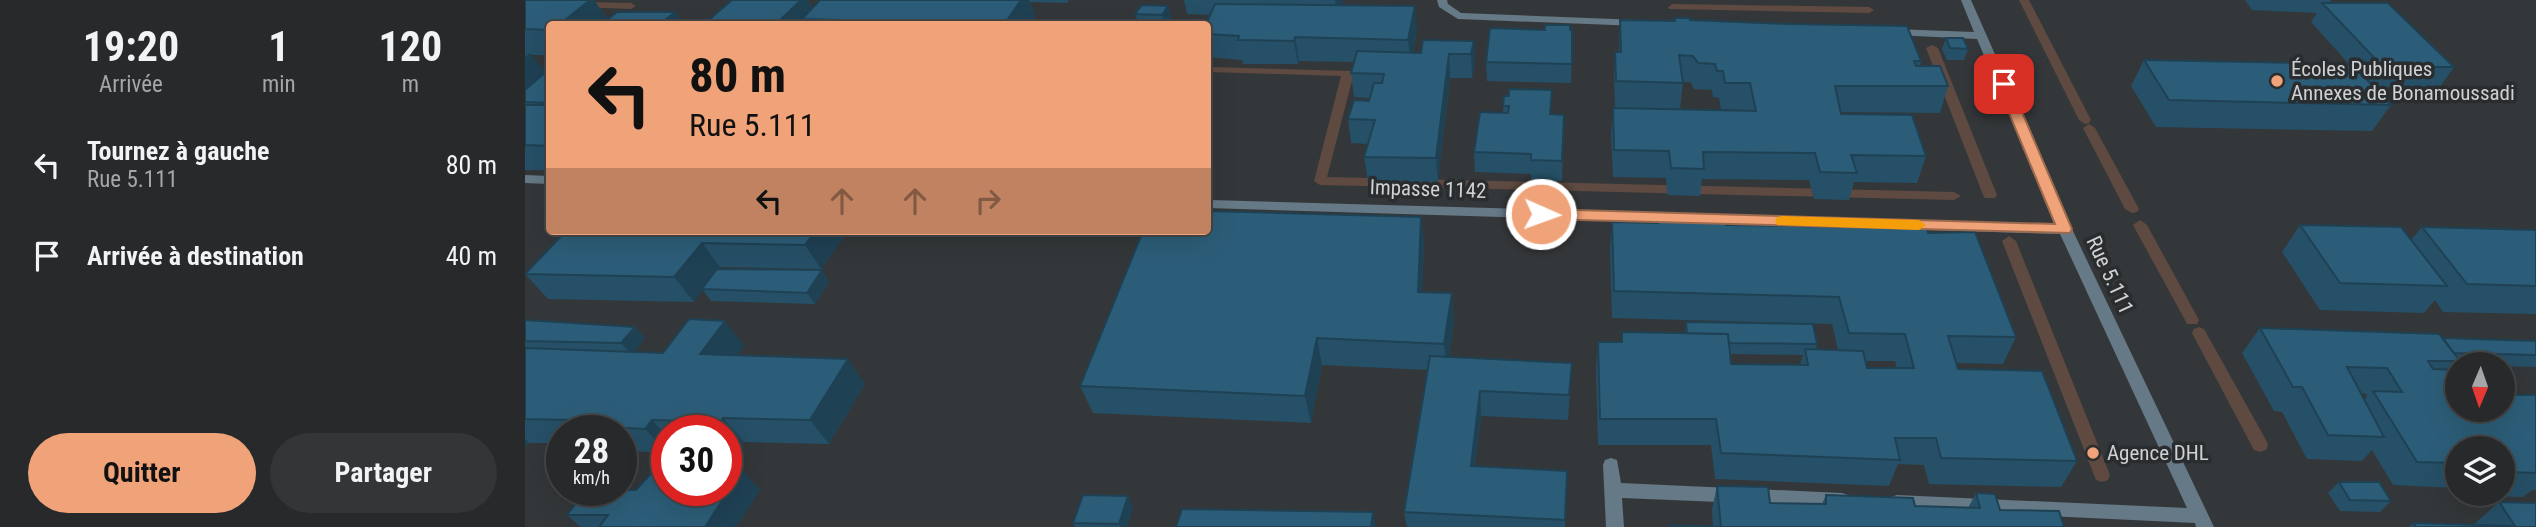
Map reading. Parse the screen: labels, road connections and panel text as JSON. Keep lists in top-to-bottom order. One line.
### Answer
{"streets":{"street":["Impasse 1142","Rue 5.111"]},"crossings":[["Impasse 1142","Rue 5.111"]],"places":["Écoles Publiques Annexes de Bonamoussadi","Agence DHL"],"north":"bottom","page":{"eta":["19:20","Arrivée","1","min","120","m"],"turn":["80 m","Rue 5.111"],"list":[{"name":"Tournez à gauche","note":"Rue 5.111","value":"80 m"},{"name":"Arrivée à destination","value":"40 m"}],"speed":"28 km/h","limit":"30","buttons":["Quitter","Partager"]}}
